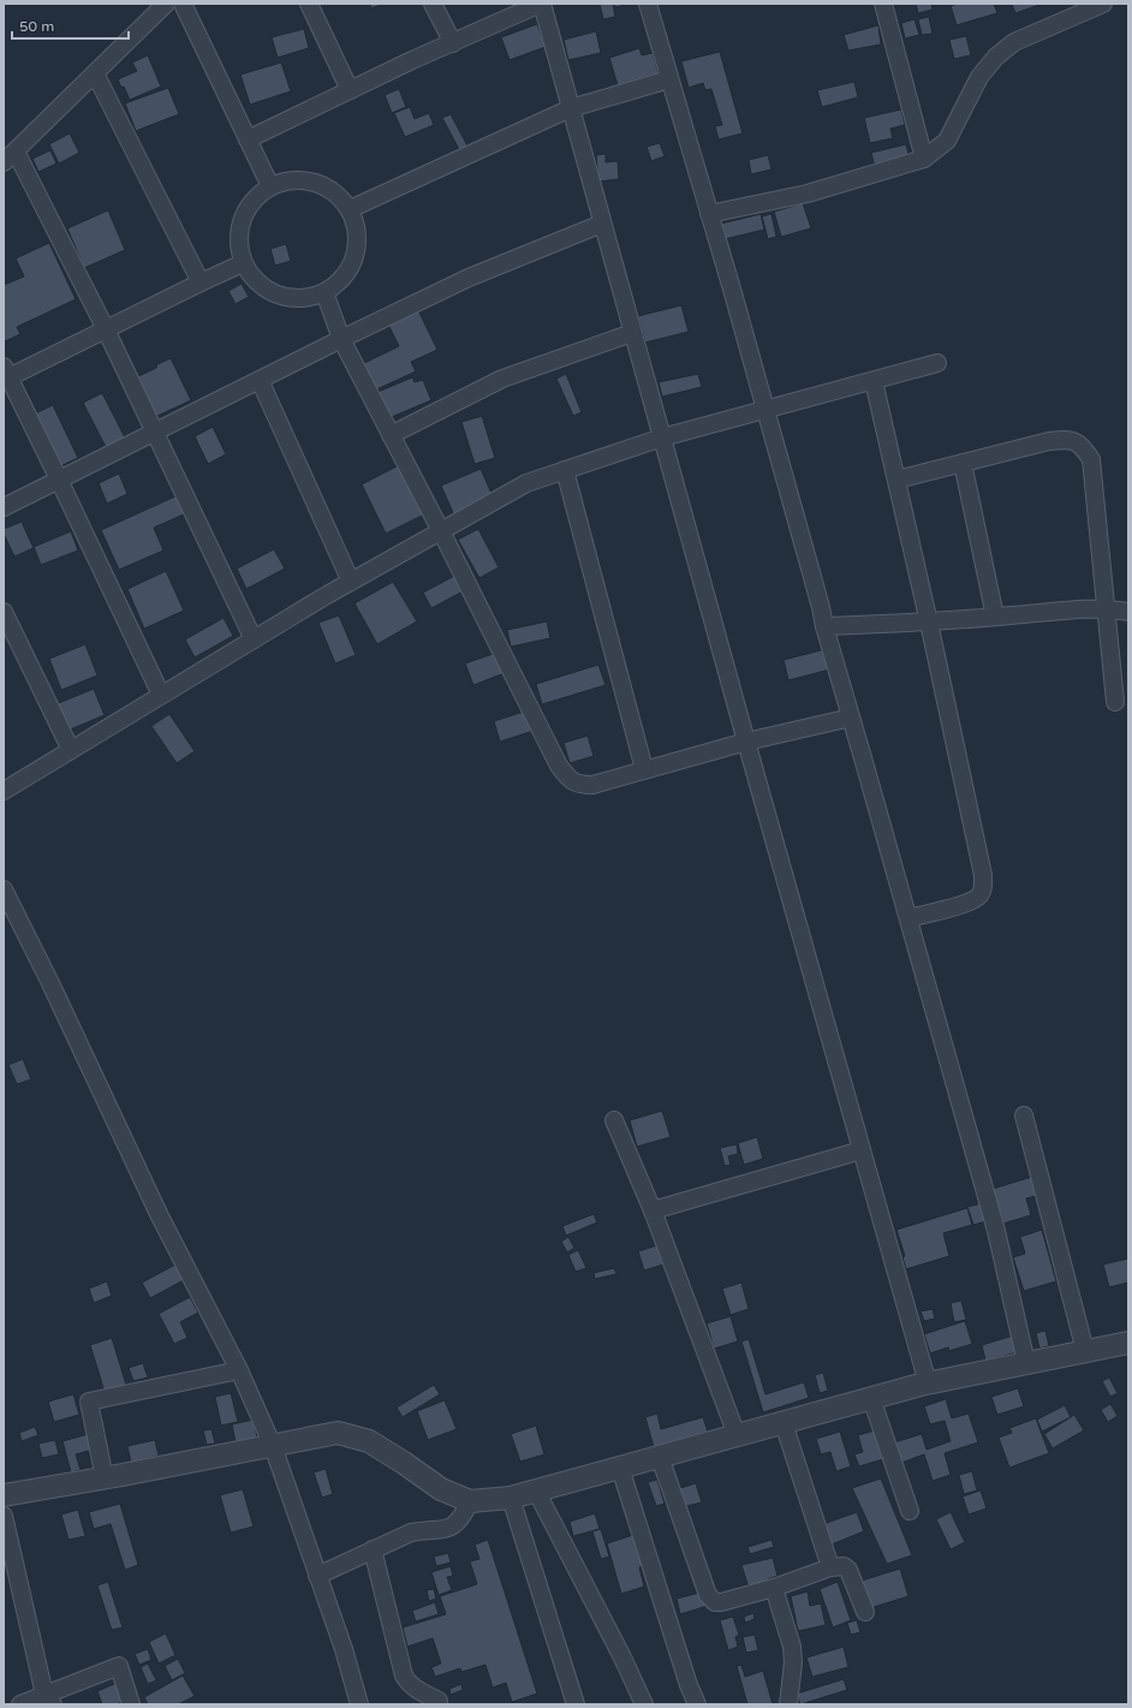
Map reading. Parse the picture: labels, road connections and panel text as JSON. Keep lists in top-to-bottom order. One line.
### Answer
{"scale_bar":"50 m"}
